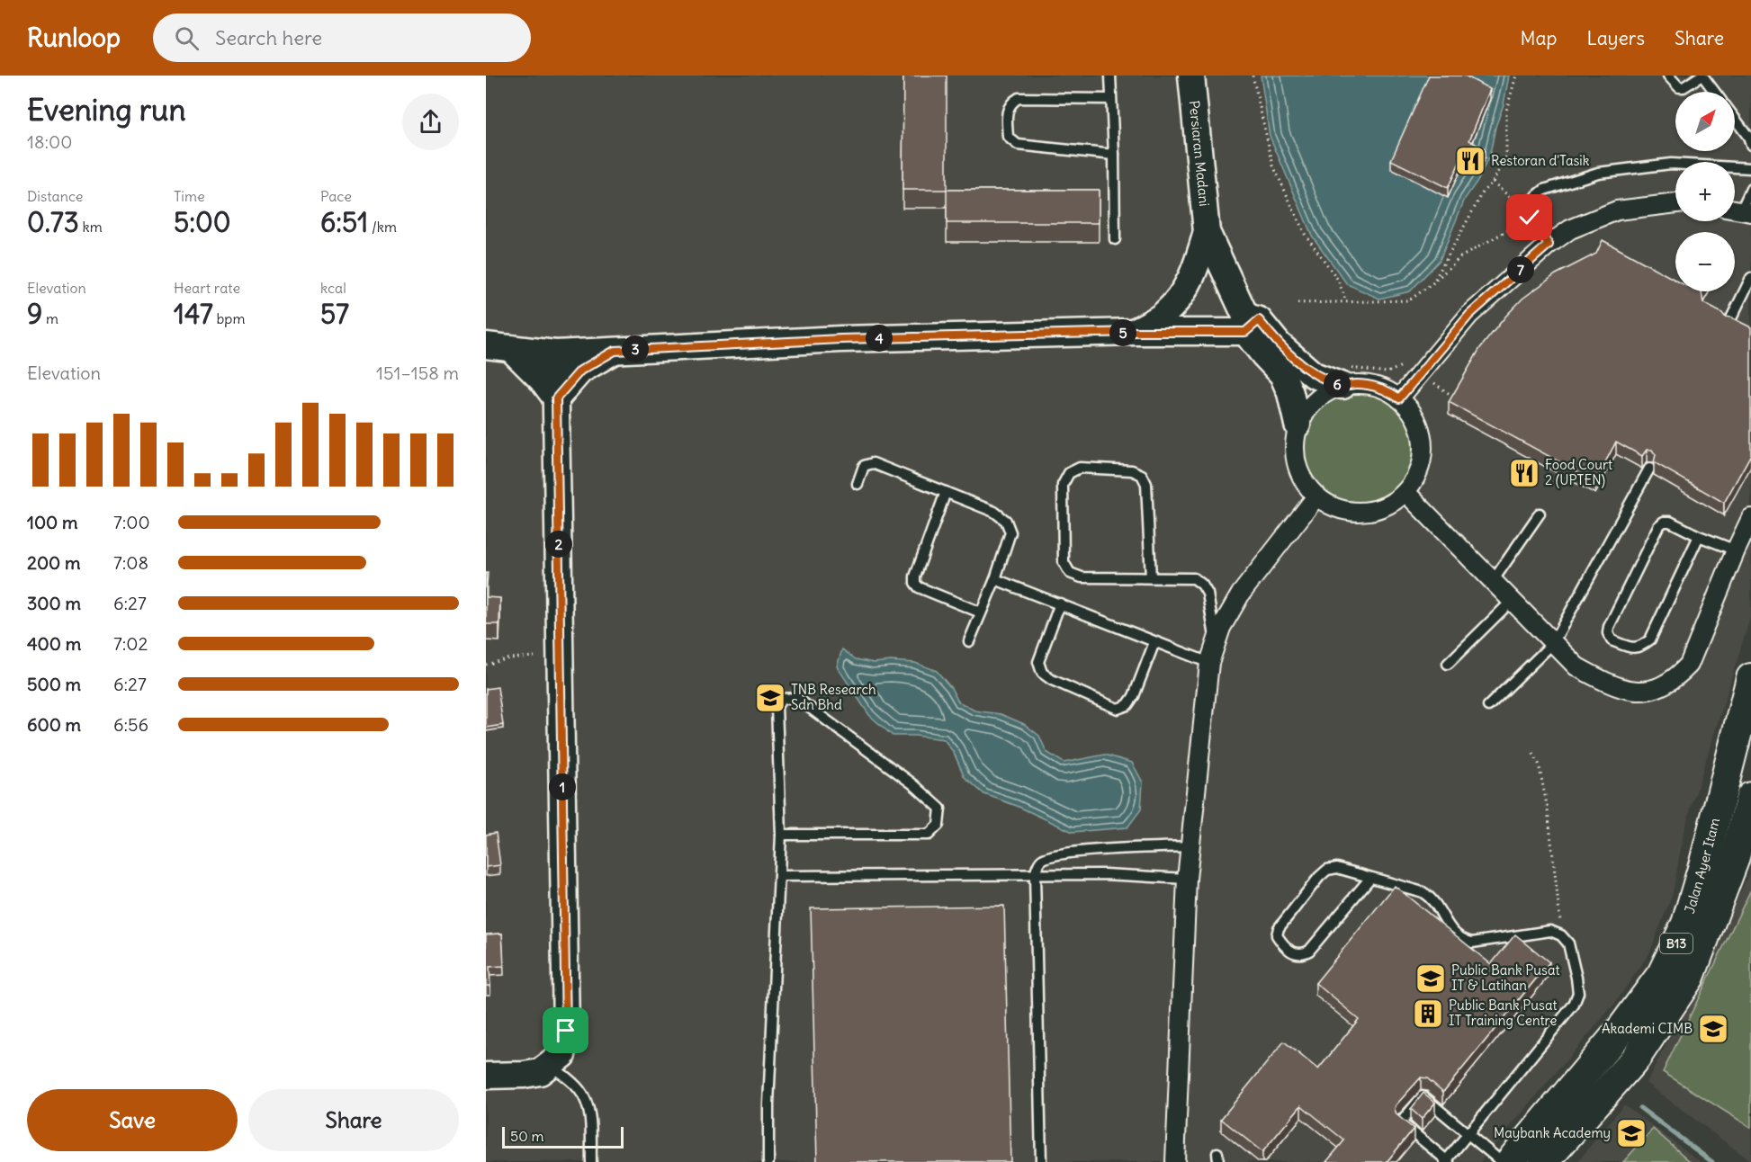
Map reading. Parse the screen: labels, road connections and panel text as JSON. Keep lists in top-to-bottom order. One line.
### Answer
{"streets":{"main road":["Jalan Ayer Itam","B13"],"street":["Persiaran Madani"]},"places":{"restaurant":["Restoran d'Tasik","Food Court 2 (UPTEN)"],"school or university":["TNB Research Sdn Bhd","Public Bank Pusat IT & Latihan","Akademi CIMB","Maybank Academy"],"building":["Public Bank Pusat IT Training Centre"]},"scale_bar":"50 m","north":"top right","page":{"header":"Runloop","search":"Search here","nav":["Map","Layers","Share"],"heading":["Evening run","18:00"],"map_buttons":["+","−"],"stats":[["Distance","0.73 km"],["Time","5:00"],["Pace","6:51 /km"],["Elevation","9 m"],["Heart rate","147 bpm"],["kcal","57"]],"pins":["7","5","4","3","6","2","1"],"chart":["Elevation","151–158 m"],"list":[{"name":"100 m","note":"7:00"},{"name":"200 m","note":"7:08"},{"name":"300 m","note":"6:27"},{"name":"400 m","note":"7:02"},{"name":"500 m","note":"6:27"},{"name":"600 m","note":"6:56"}],"buttons":["Save","Share"],"scale":"50 m"}}
